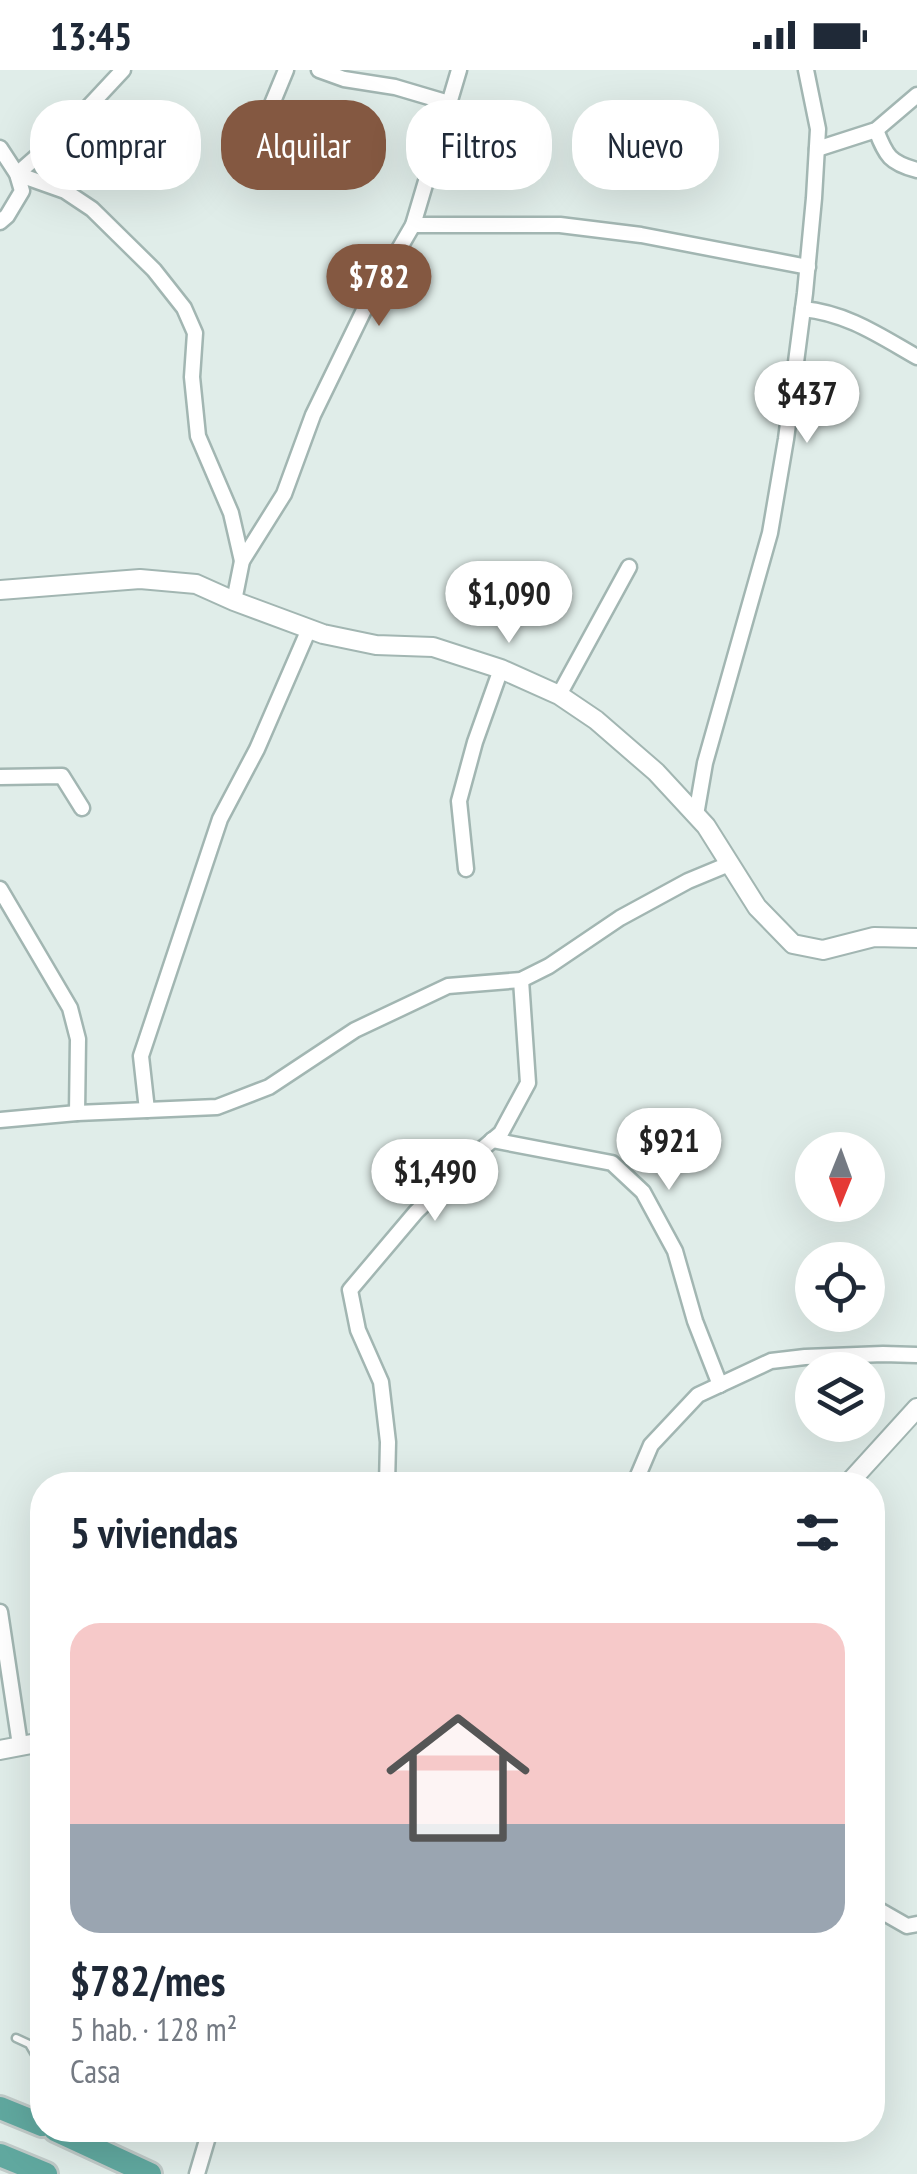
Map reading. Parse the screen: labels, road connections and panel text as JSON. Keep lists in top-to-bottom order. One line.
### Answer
{"north":"bottom","page":{"status":"13:45","chip":["Comprar","Alquilar","Filtros","Nuevo"],"price":["$782","$437","$1,090","$921","$1,490"],"heading":"5 viviendas","list":[{"name":"$782/mes","note":"5 hab. · 128 m² · Casa"}]}}
